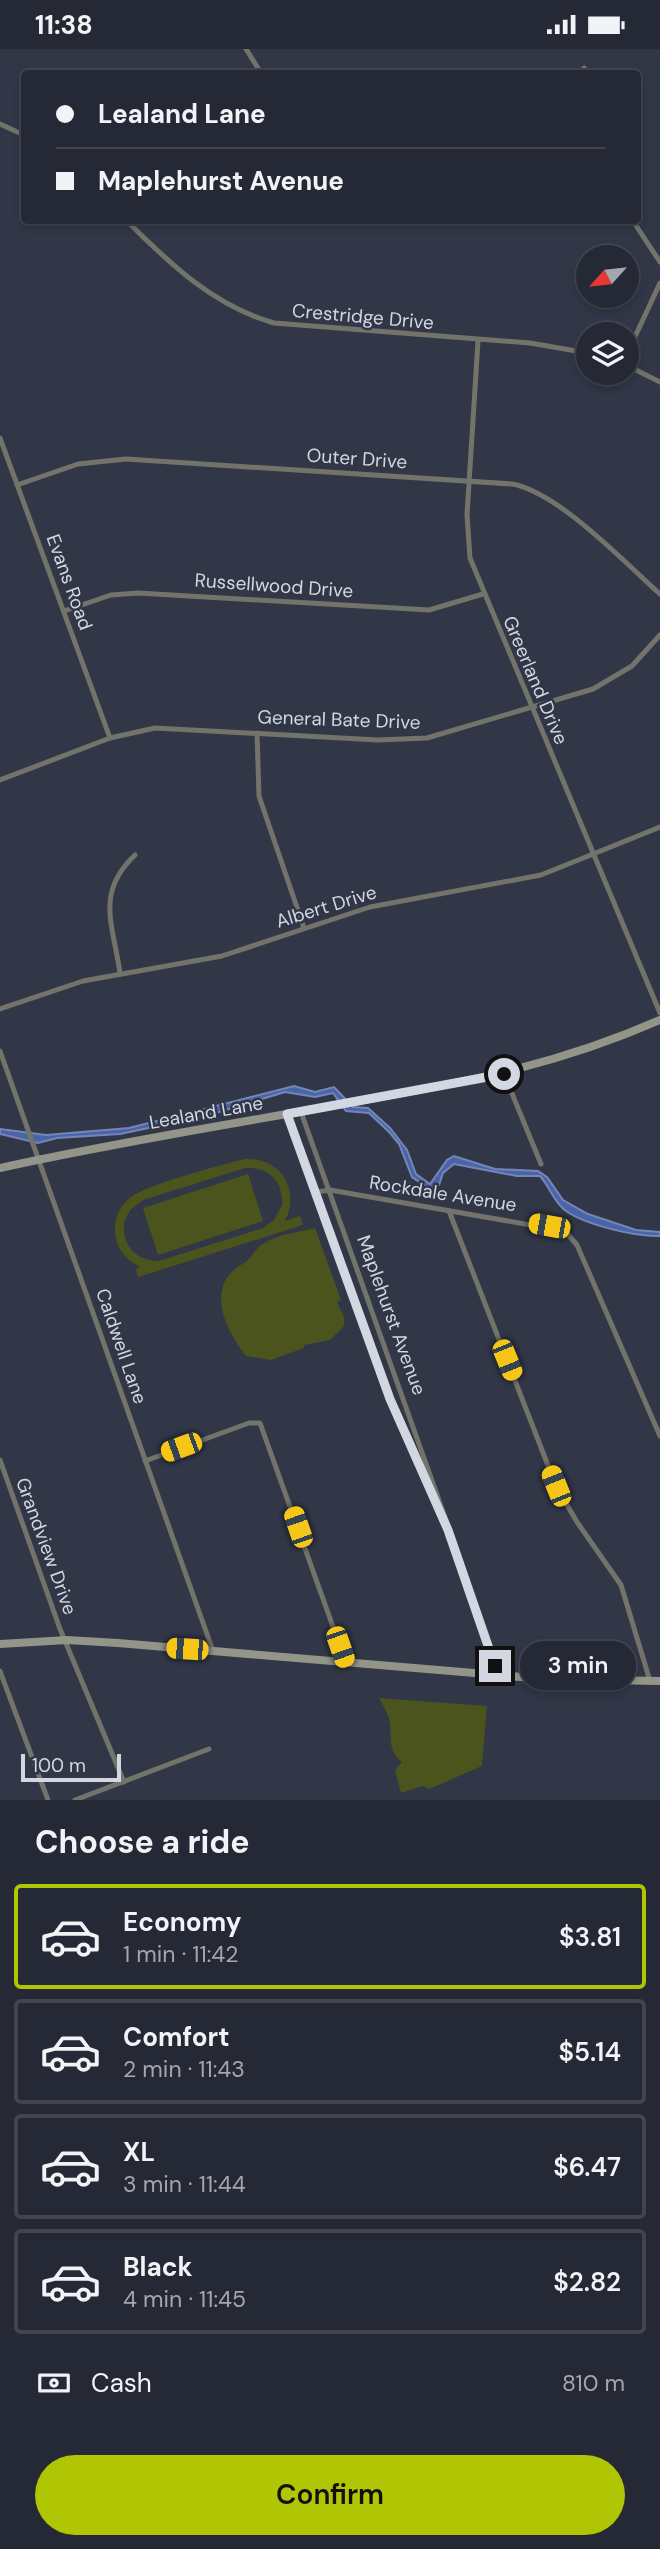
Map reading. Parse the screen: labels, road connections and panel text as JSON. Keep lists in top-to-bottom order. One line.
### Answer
{"streets":{"street":["Crestridge Drive","Outer Drive","Evans Road","Russellwood Drive","Greerland Drive","General Bate Drive","Albert Drive","Lealand Lane","Rockdale Avenue","Maplehurst Avenue","Caldwell Lane","Grandview Drive"]},"crossings":[["Crestridge Drive","Greerland Drive"],["Outer Drive","Evans Road"],["Outer Drive","Greerland Drive"],["Evans Road","Russellwood Drive"],["Evans Road","General Bate Drive"],["Russellwood Drive","Greerland Drive"],["Greerland Drive","General Bate Drive"],["Greerland Drive","Albert Drive"],["Lealand Lane","Maplehurst Avenue"],["Lealand Lane","Caldwell Lane"],["Rockdale Avenue","Maplehurst Avenue"]],"scale_bar":"100 m","north":"bottom left","page":{"status":"11:38","banner":["Lealand Lane","Maplehurst Avenue"],"bubble":"3 min","scale":"100 m","heading":"Choose a ride","list":[{"name":"Economy","note":"1 min · 11:42","value":"$3.81"},{"name":"Comfort","note":"2 min · 11:43","value":"$5.14"},{"name":"XL","note":"3 min · 11:44","value":"$6.47"},{"name":"Black","note":"4 min · 11:45","value":"$2.82"}],"pay":["Cash","810 m"],"buttons":"Confirm"}}
